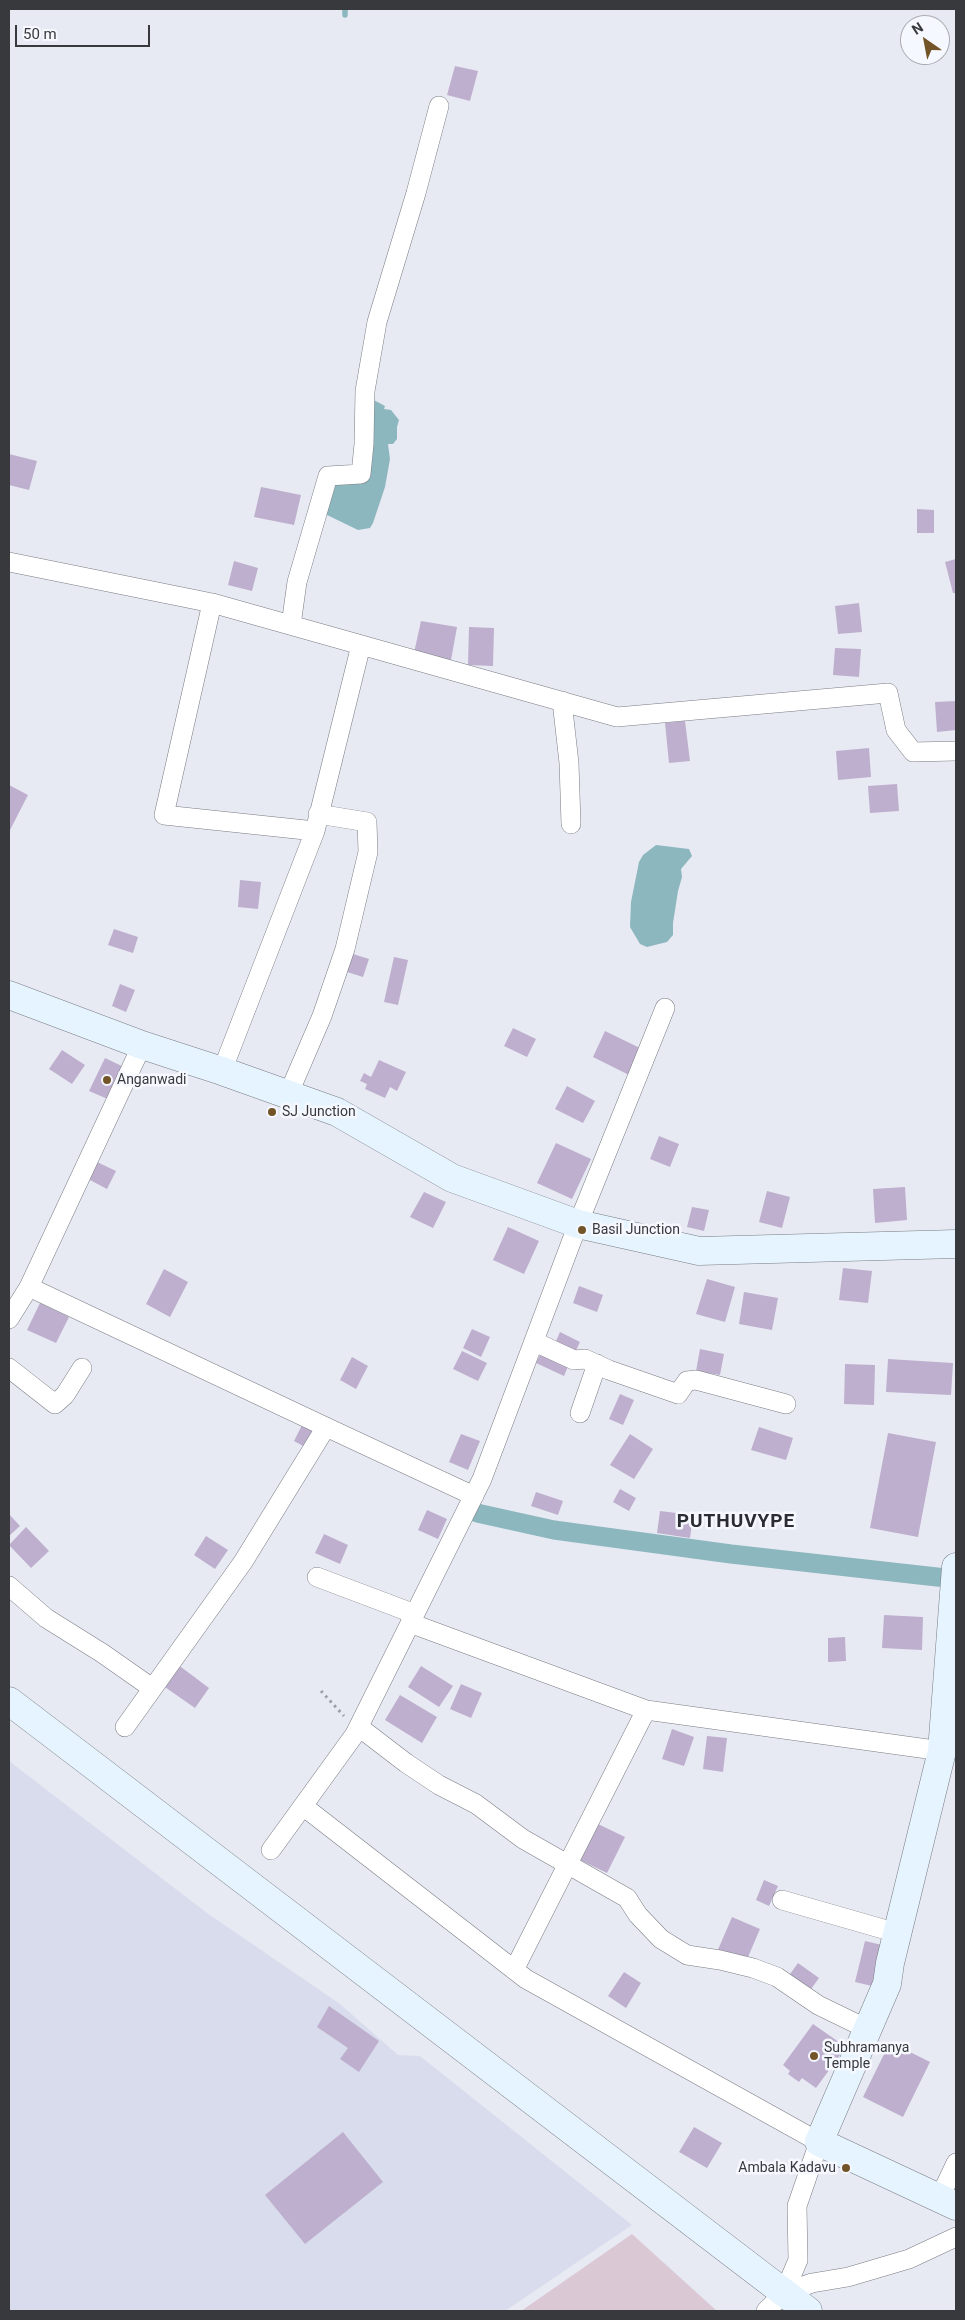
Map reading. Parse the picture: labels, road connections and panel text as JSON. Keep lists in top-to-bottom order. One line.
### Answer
{"districts":["PUTHUVYPE"],"places":["Anganwadi","SJ Junction","Basil Junction","Subhramanya Temple","Ambala Kadavu"],"scale_bar":"50 m","north":"top left"}
